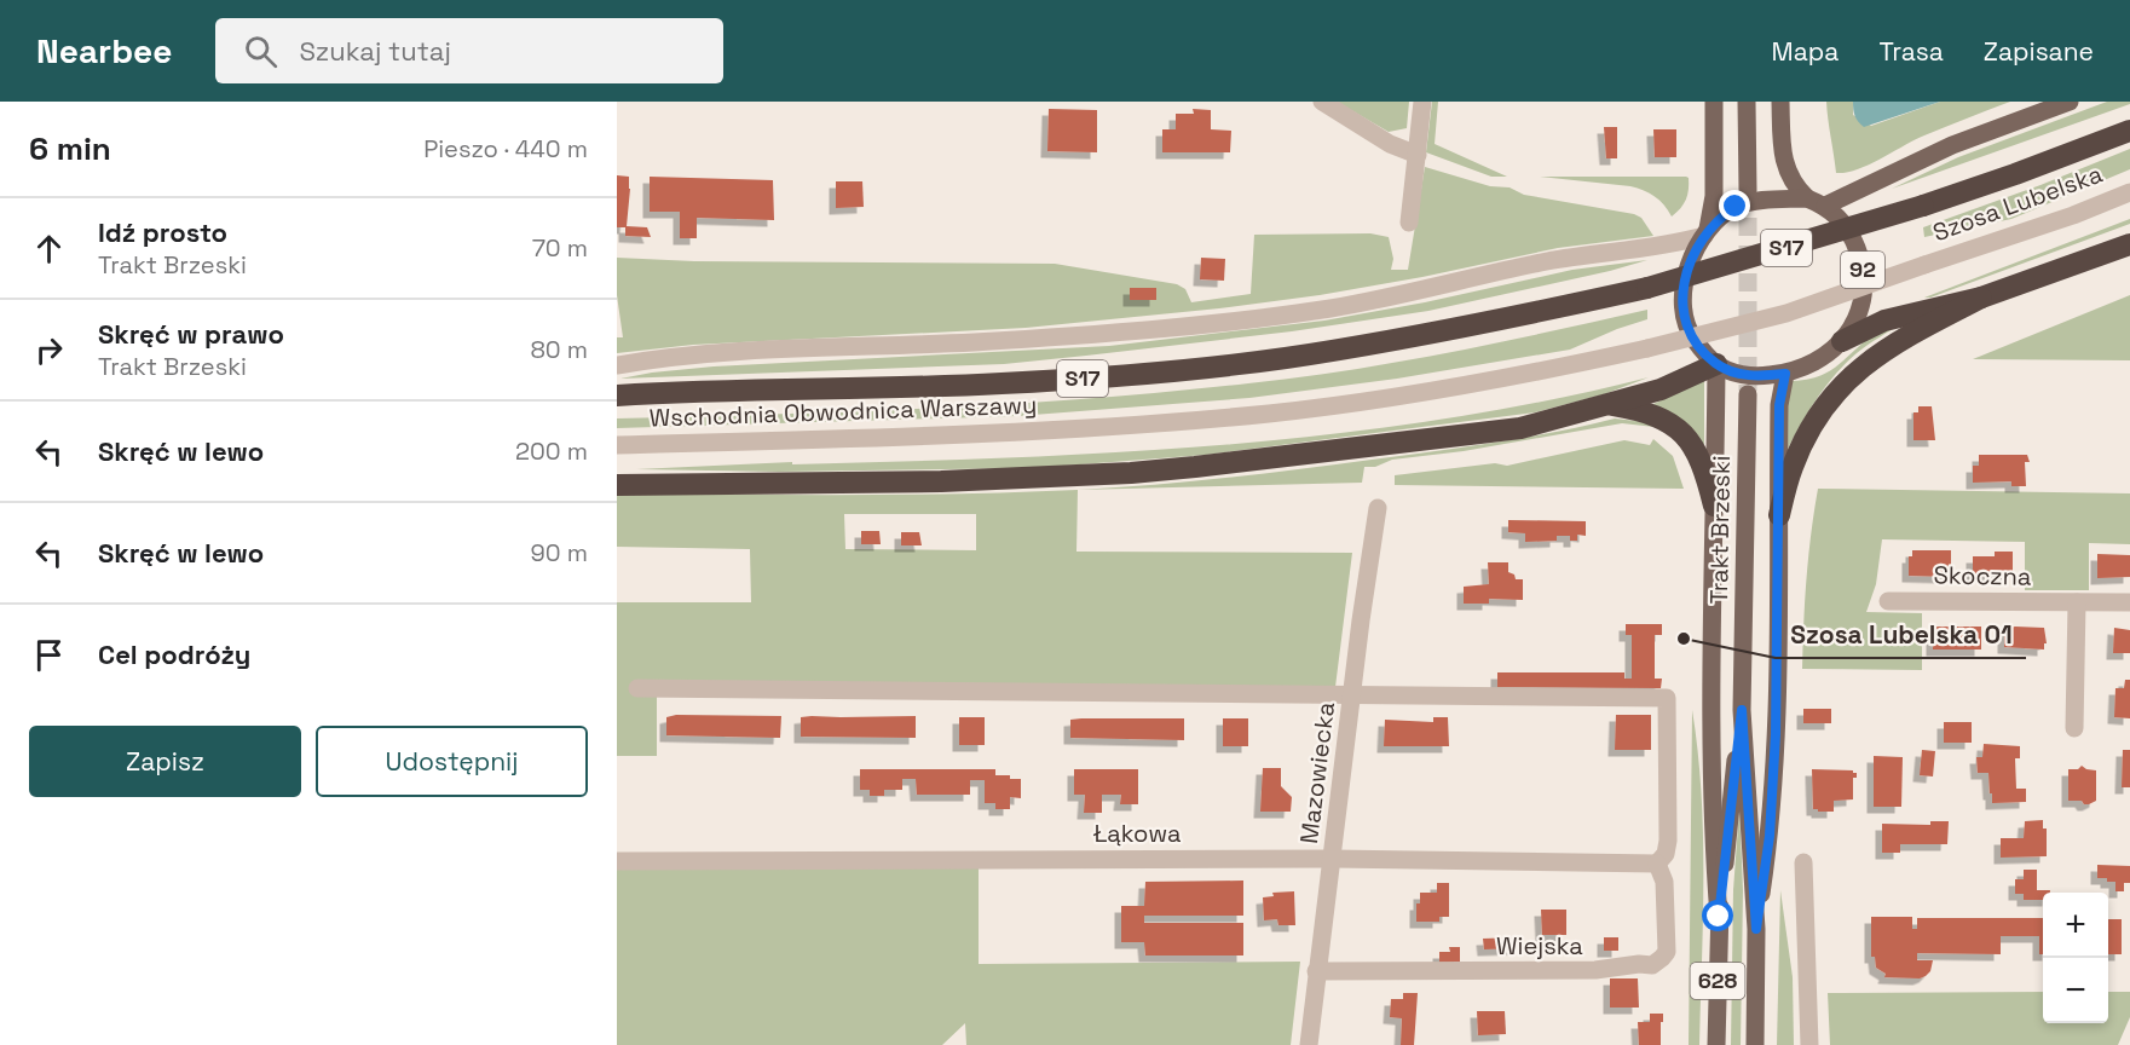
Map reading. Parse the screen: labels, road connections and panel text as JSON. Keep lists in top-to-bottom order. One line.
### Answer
{"streets":{"highway":["S17"],"main road":["92","Trakt Brzeski","628"],"street":["Szosa Lubelska","Wschodnia Obwodnica Warszawy","Skoczna","Mazowiecka","Łąkowa","Wiejska"]},"crossings":[["Szosa Lubelska","Wschodnia Obwodnica Warszawy"],["Mazowiecka","Łąkowa"],["Mazowiecka","Wiejska"],["Łąkowa","Wiejska"]],"places":["Szosa Lubelska 01"],"page":{"header":"Nearbee","search":"Szukaj tutaj","nav":["Mapa","Trasa","Zapisane"],"heading":["6 min","Pieszo · 440 m"],"list":[["Idź prosto","Trakt Brzeski","70 m"],["Skręć w prawo","Trakt Brzeski","80 m"],["Skręć w lewo","200 m"],["Skręć w lewo","90 m"],"Cel podróży"],"buttons":["Zapisz","Udostępnij"],"map_buttons":["+","−"]}}
